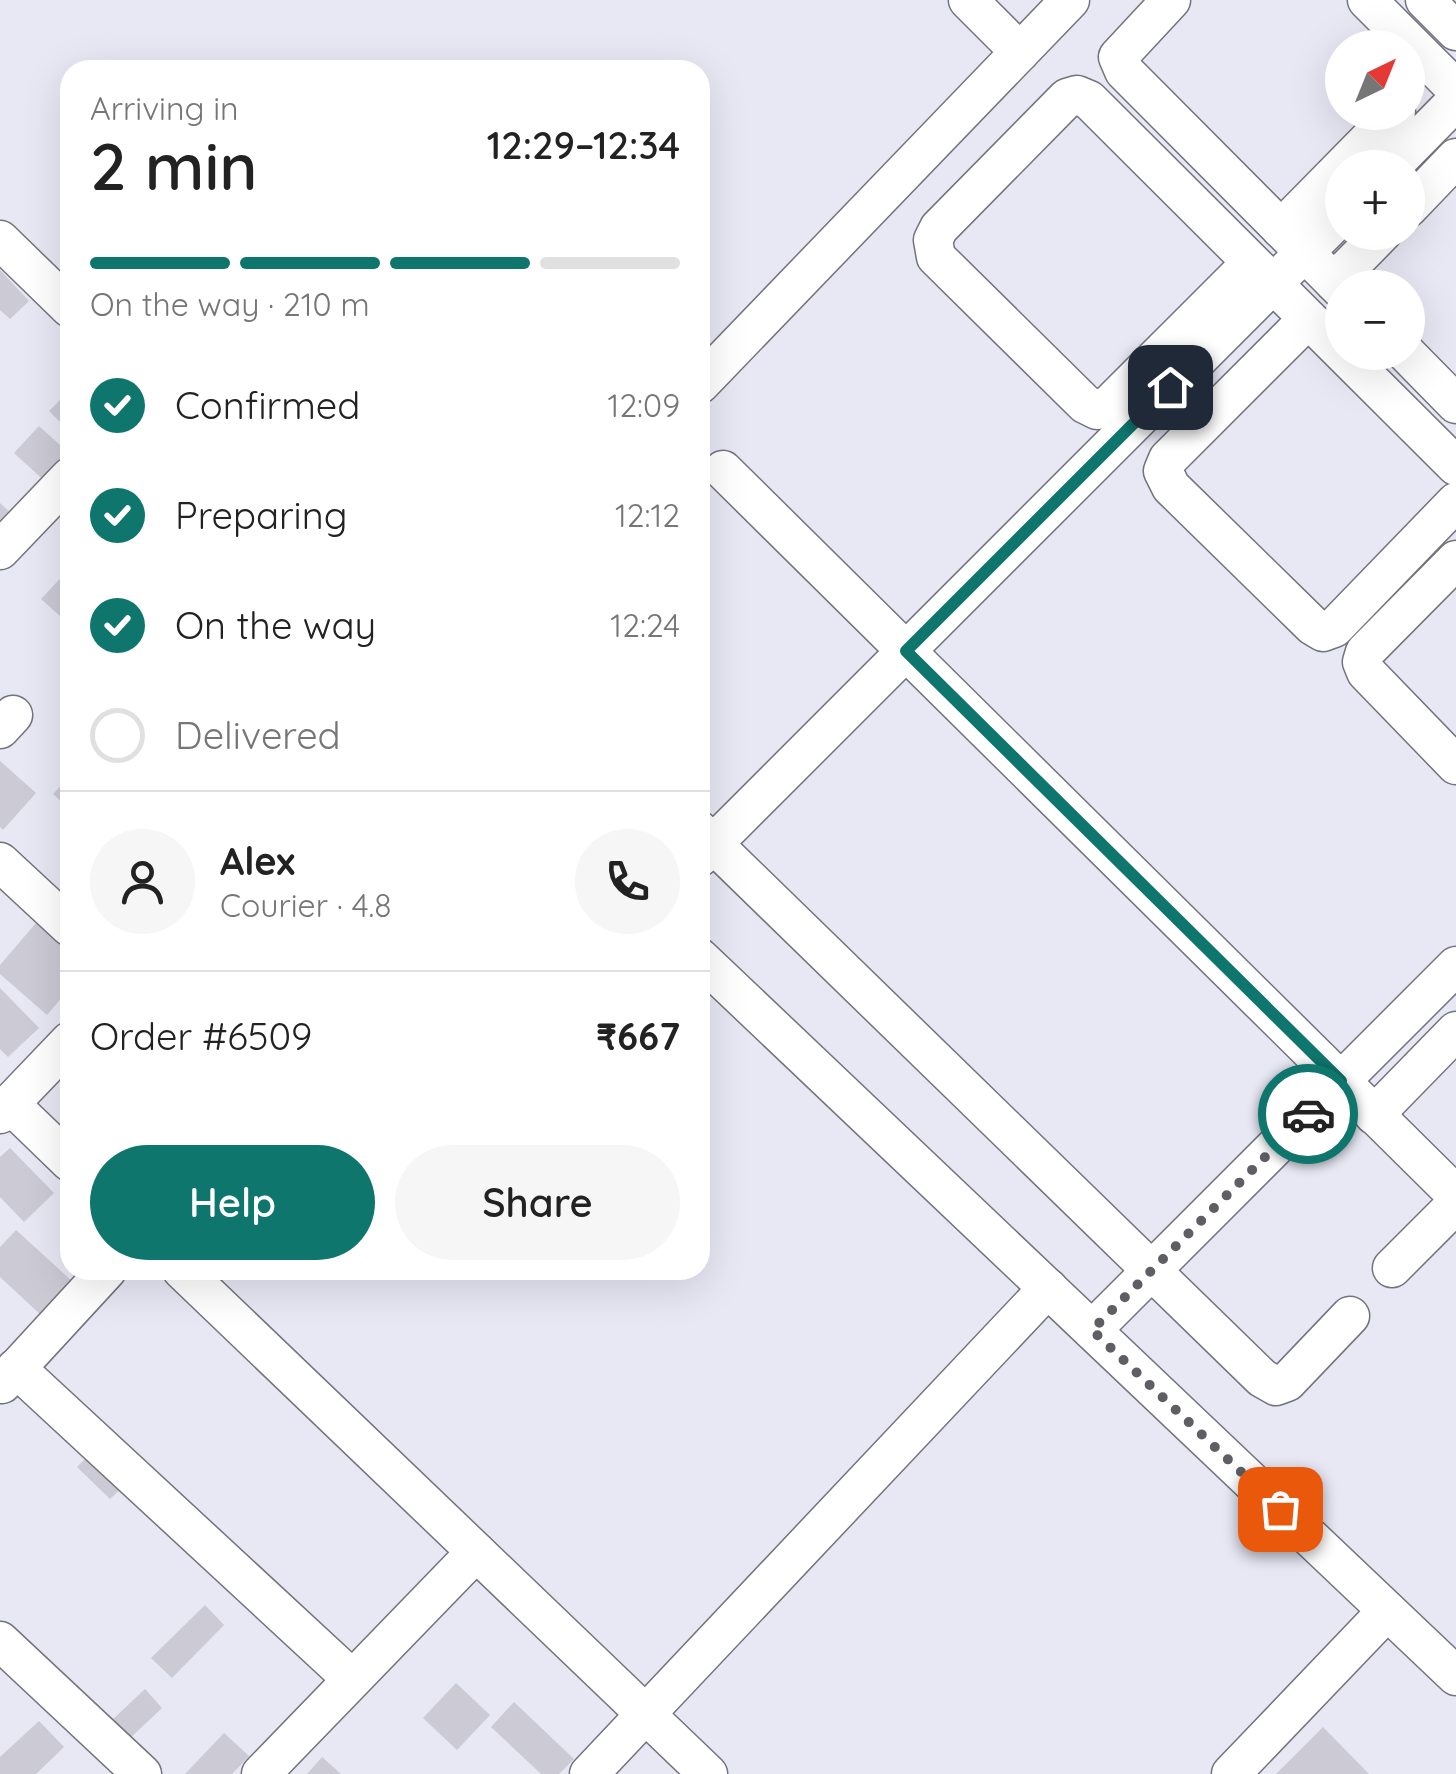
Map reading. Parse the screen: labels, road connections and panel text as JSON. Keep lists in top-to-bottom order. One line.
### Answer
{"north":"top right","page":{"map_buttons":["+","−"],"heading":["2 min","Arriving in","12:29–12:34"],"panel":["Alex","Courier · 4.8","Order #6509","₹667"],"bar":"On the way · 210 m","list":[["Confirmed","12:09"],["Preparing","12:12"],["On the way","12:24"],"Delivered"],"buttons":["Help","Share"]}}
